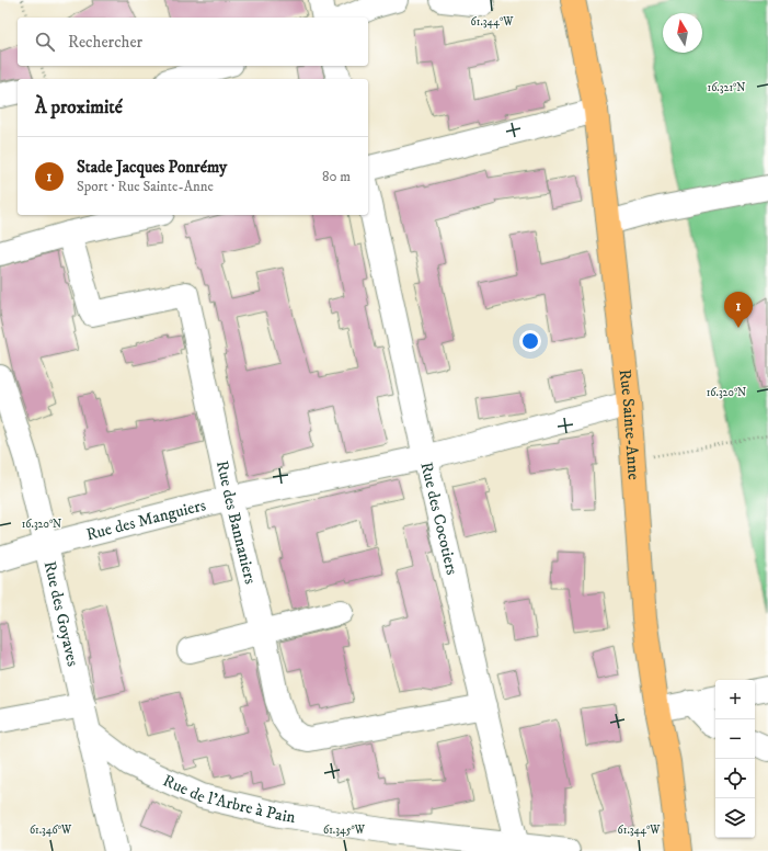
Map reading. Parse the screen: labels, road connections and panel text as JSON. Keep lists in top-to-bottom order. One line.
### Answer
{"streets":{"main road":["Rue Sainte-Anne"],"street":["Rue des Manguiers","Rue des Cocotiers","Rue des Bannaniers","Rue des Goyaves","Rue de l'Arbre à Pain"]},"crossings":[["Rue Sainte-Anne","Rue des Manguiers"],["Rue des Manguiers","Rue des Cocotiers"],["Rue des Manguiers","Rue des Bannaniers"],["Rue des Manguiers","Rue des Goyaves"],["Rue des Cocotiers","Rue des Bannaniers"],["Rue des Cocotiers","Rue de l'Arbre à Pain"],["Rue des Goyaves","Rue de l'Arbre à Pain"]],"north":"top","page":{"search":"Rechercher","heading":"À proximité","list":[{"mark":"1","name":"Stade Jacques Ponrémy","note":"Sport · Rue Sainte-Anne","value":"80 m"}],"pins":"1","map_buttons":["+","−"]},"coordinates":["61.344°W","16.321°N","16.320°N","61.346°W","61.345°W"]}
